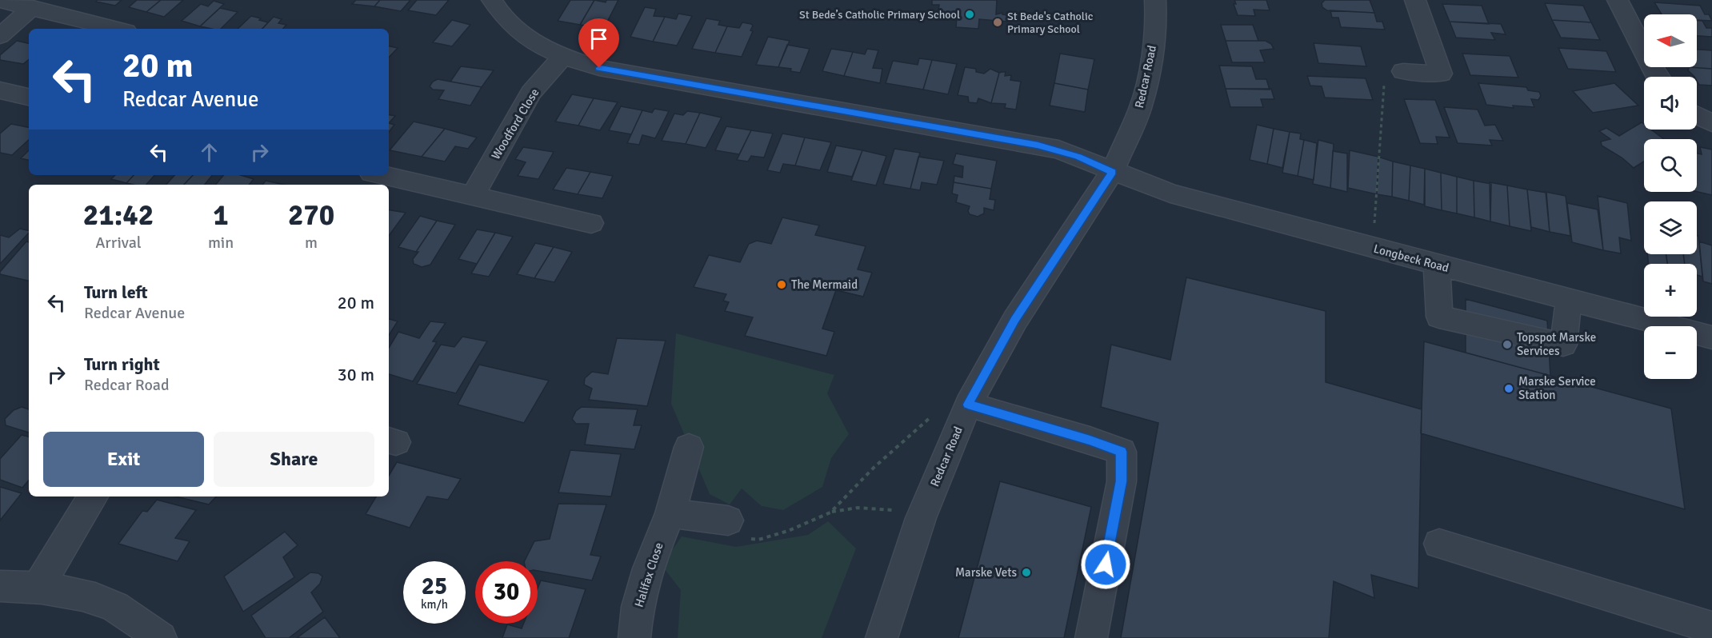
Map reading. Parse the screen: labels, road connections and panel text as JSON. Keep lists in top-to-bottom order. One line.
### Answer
{"streets":{"street":["Redcar Road","Woodford Close","Longbeck Road","Halifax Close"]},"crossings":[["Redcar Road","Longbeck Road"],["Woodford Close","Longbeck Road"]],"places":["St Bede’s Catholic Primary School","St Bede's Catholic Primary School","The Mermaid","Topspot Marske Services","Marske Service Station","Marske Vets"],"north":"left","page":{"map_buttons":["+","−"],"turn":["20 m","Redcar Avenue"],"eta":["21:42","Arrival","1","min","270","m"],"list":[{"name":"Turn left","note":"Redcar Avenue","value":"20 m"},{"name":"Turn right","note":"Redcar Road","value":"30 m"}],"buttons":["Exit","Share"],"speed":"25 km/h","limit":"30"}}
